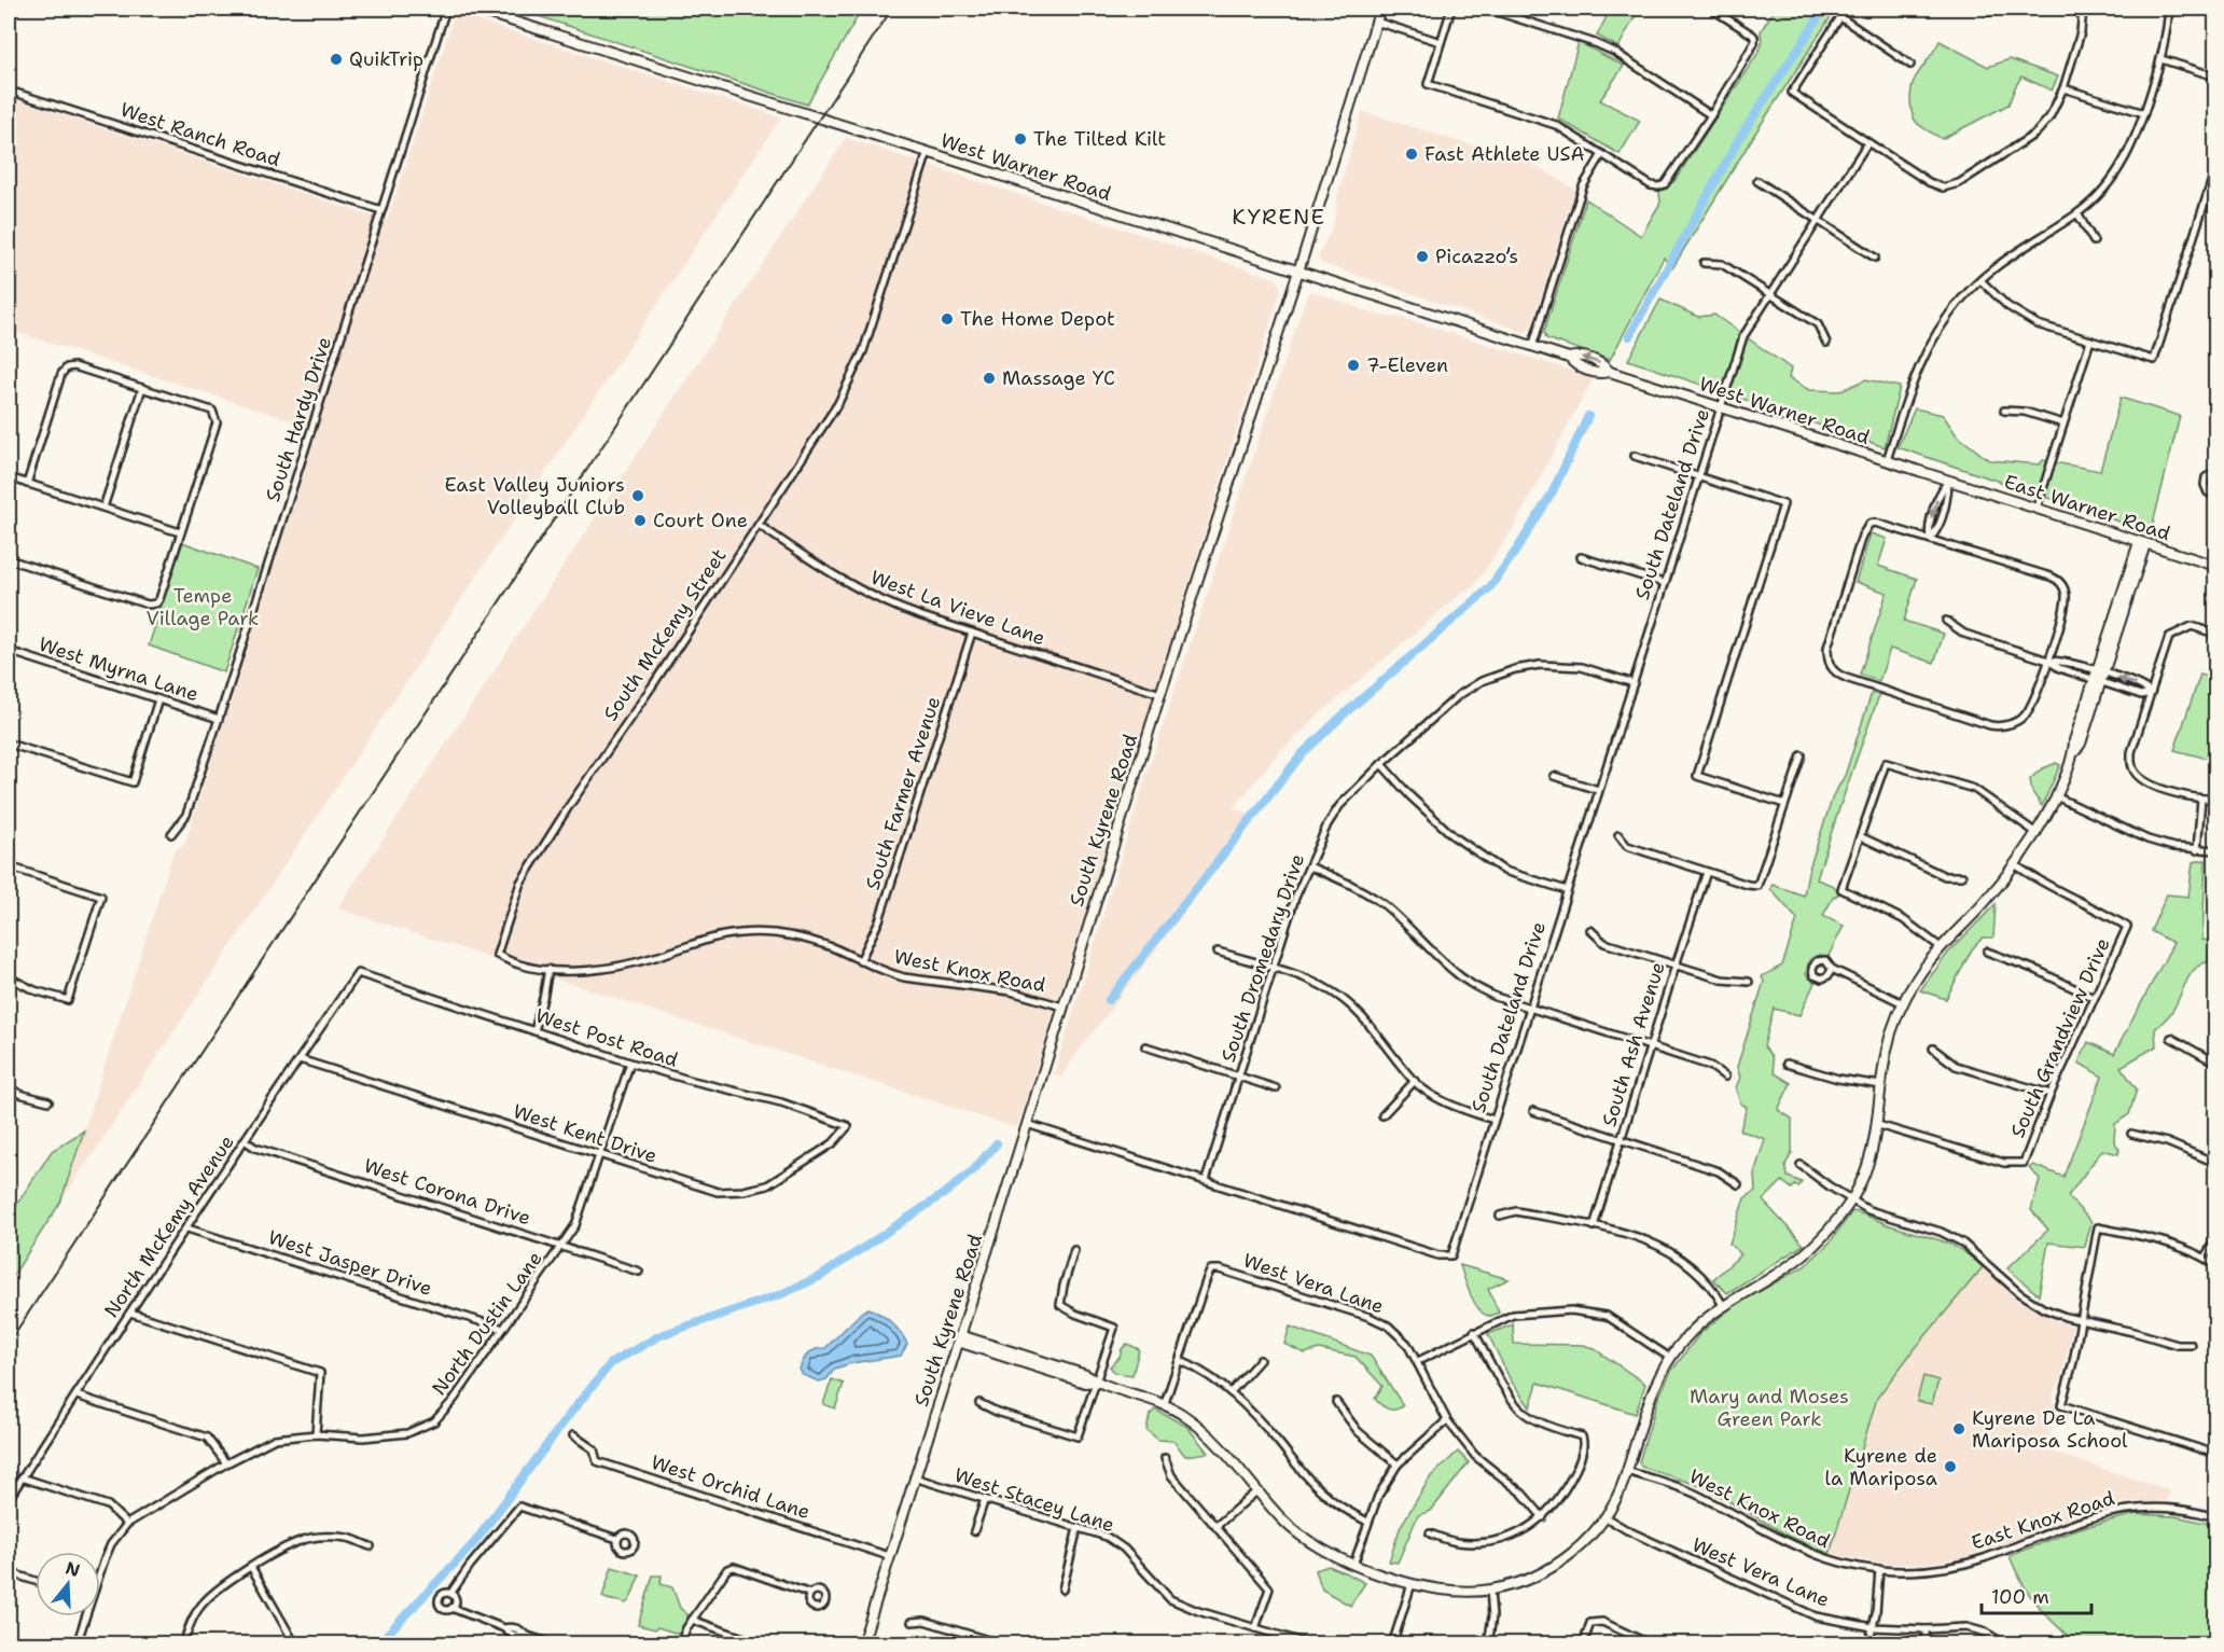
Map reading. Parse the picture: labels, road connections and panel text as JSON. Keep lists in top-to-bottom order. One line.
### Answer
{"streets":{"main road":["West Warner Road","East Warner Road","South Kyrene Road"],"street":["West Ranch Road","South Hardy Drive","South Dateland Drive","West La Vieve Lane","South McKemy Street","West Myrna Lane","South Farmer Avenue","South Dromedary Drive","West Knox Road","West Post Road","South Grandview Drive","South Ash Avenue","West Kent Drive","West Corona Drive","North McKemy Avenue","West Jasper Drive","West Vera Lane","North Dustin Lane","West Orchid Lane","West Stacey Lane","East Knox Road"]},"crossings":[["West Ranch Road","South Hardy Drive"],["West Warner Road","South Dateland Drive"],["West Warner Road","East Warner Road"],["West Warner Road","South McKemy Street"],["West Warner Road","South Kyrene Road"],["South Hardy Drive","West Myrna Lane"],["South Dateland Drive","South Dromedary Drive"],["West La Vieve Lane","South McKemy Street"],["West La Vieve Lane","South Farmer Avenue"],["West La Vieve Lane","South Kyrene Road"],["South McKemy Street","West Knox Road"],["South Farmer Avenue","West Knox Road"],["South Kyrene Road","West Knox Road"],["South Kyrene Road","West Orchid Lane"],["South Kyrene Road","West Stacey Lane"],["West Knox Road","East Knox Road"],["West Post Road","West Kent Drive"],["West Post Road","North McKemy Avenue"],["West Post Road","North Dustin Lane"],["West Kent Drive","North McKemy Avenue"],["West Kent Drive","North Dustin Lane"],["West Corona Drive","North McKemy Avenue"],["West Corona Drive","North Dustin Lane"],["North McKemy Avenue","West Jasper Drive"],["West Jasper Drive","North Dustin Lane"]],"districts":["KYRENE"],"parks":["Tempe Village Park","Mary and Moses Green Park"],"places":["QuikTrip","The Tilted Kilt","Fast Athlete USA","Picazzo’s","The Home Depot","7-Eleven","Massage YC","East Valley Juniors Volleyball Club","Court One","Kyrene De La Mariposa School","Kyrene de la Mariposa"],"scale_bar":"100 m","north":"top"}
